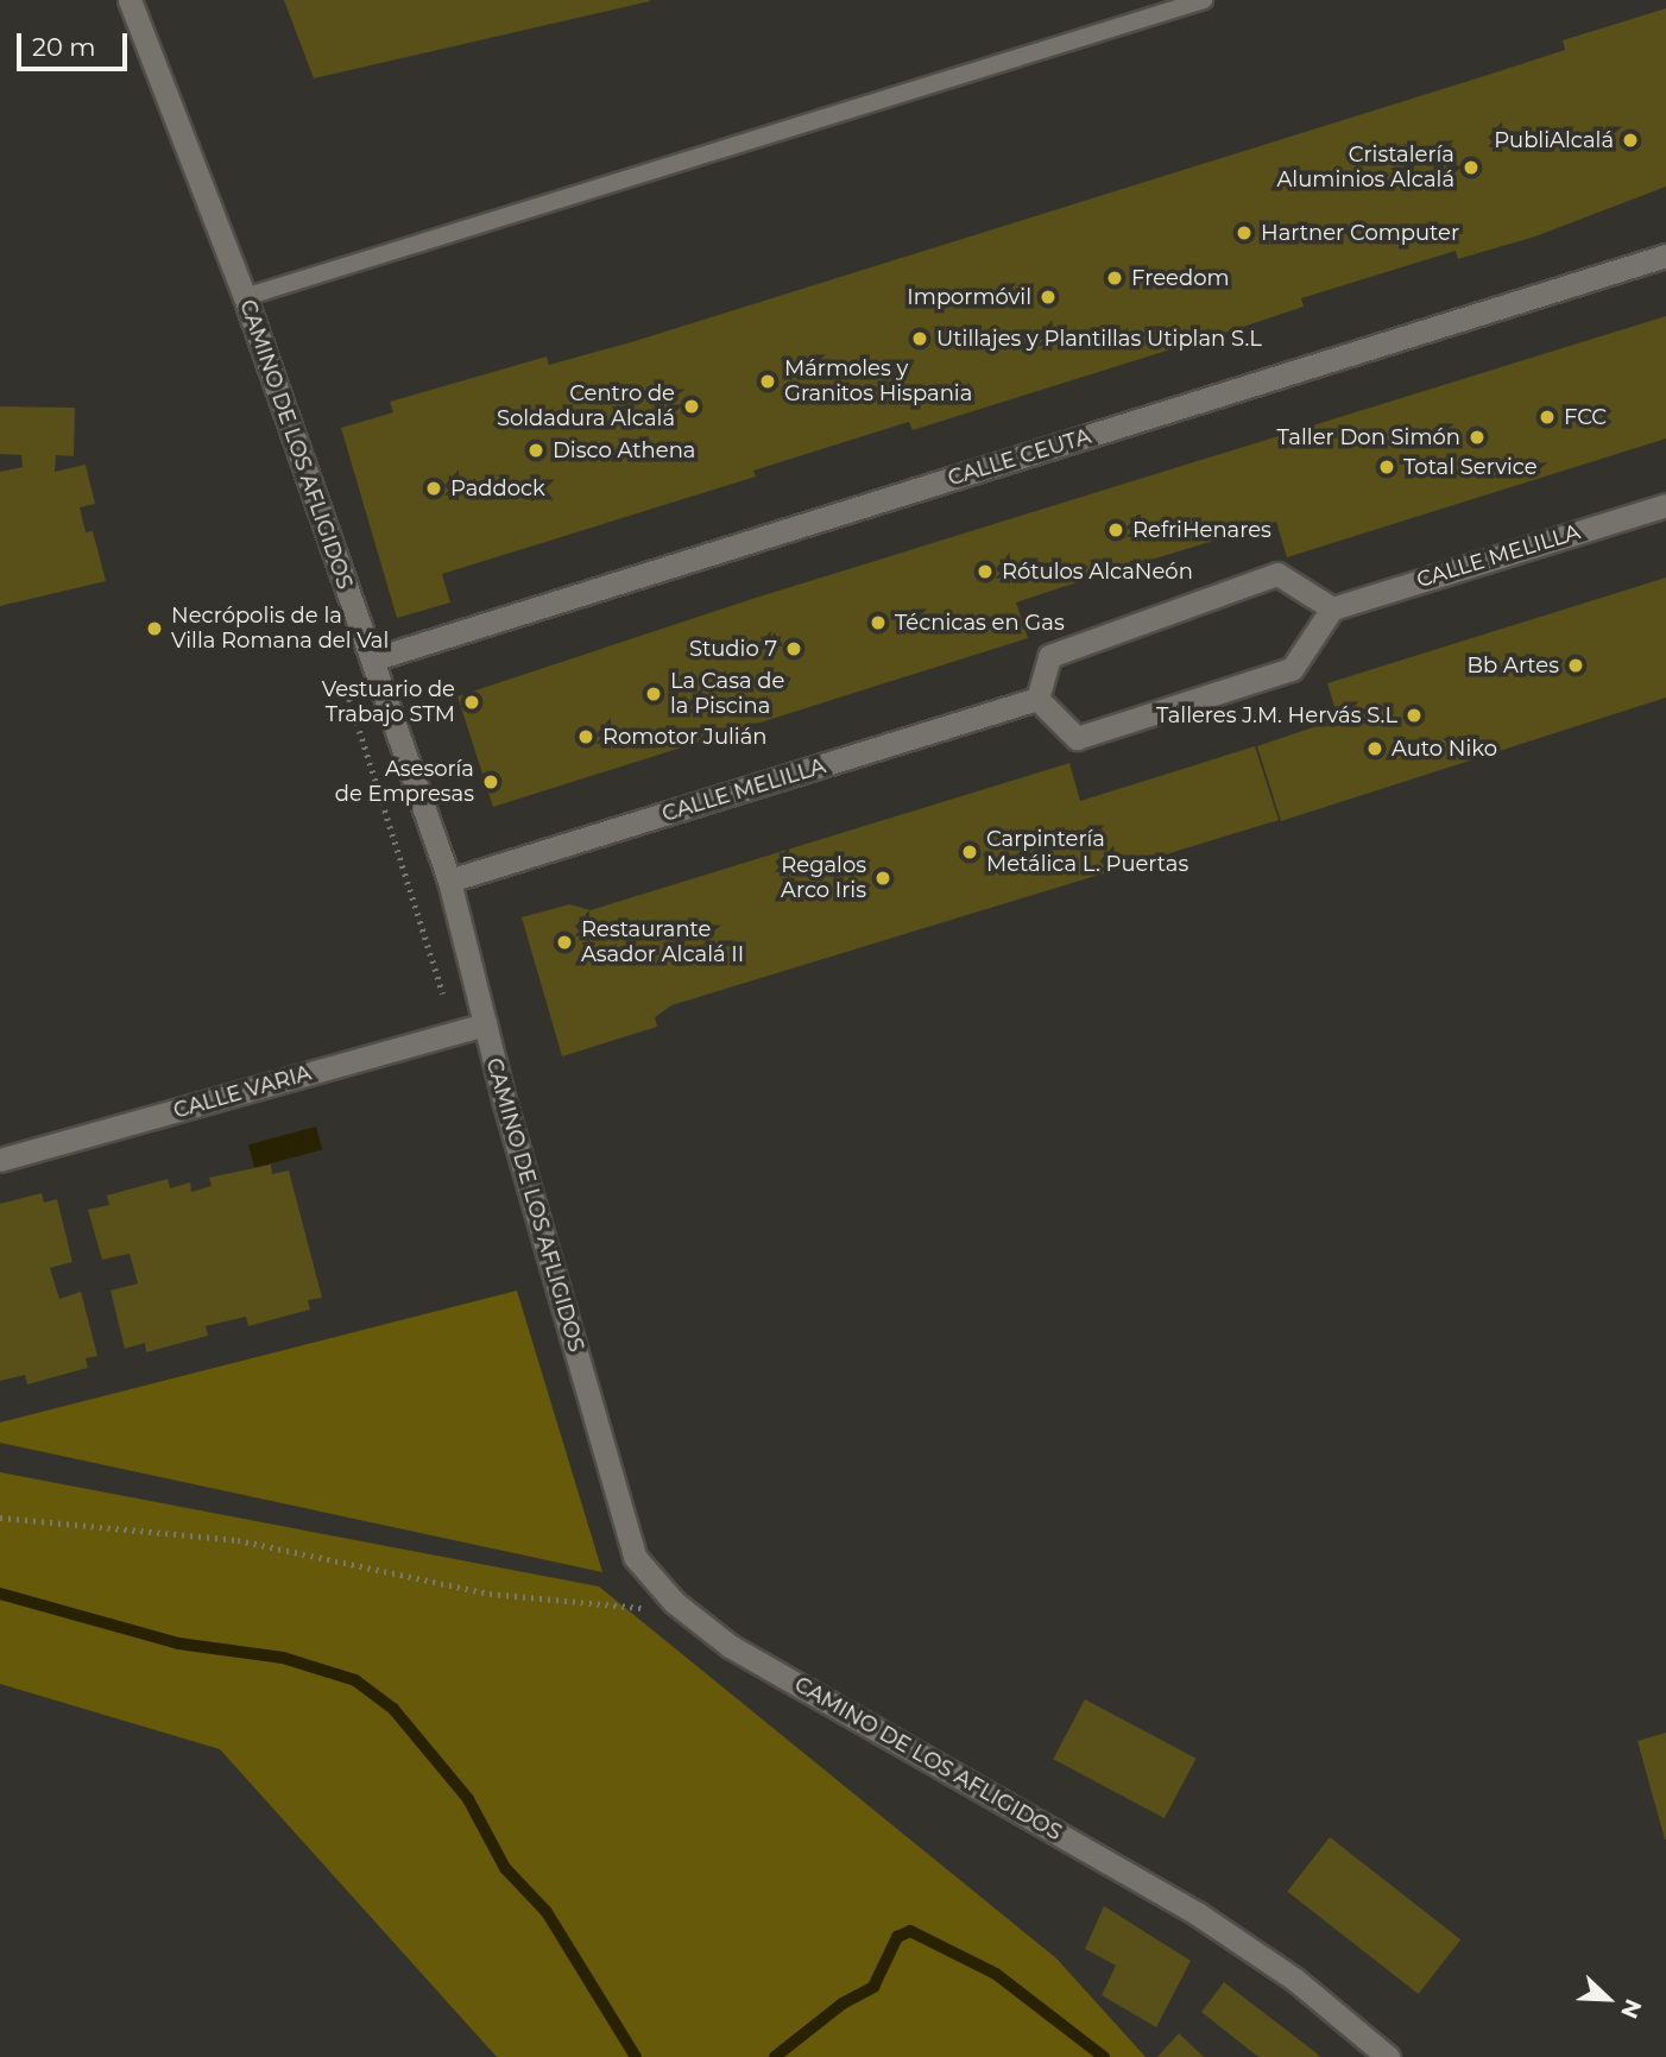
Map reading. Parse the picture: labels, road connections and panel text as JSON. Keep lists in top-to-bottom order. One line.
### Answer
{"streets":{"street":["CAMINO DE LOS AFLIGIDOS","CALLE CEUTA","CALLE MELILLA","CALLE VARIA"]},"crossings":[["CAMINO DE LOS AFLIGIDOS","CALLE CEUTA"],["CAMINO DE LOS AFLIGIDOS","CALLE MELILLA"],["CAMINO DE LOS AFLIGIDOS","CALLE VARIA"]],"places":["PubliAlcalá","Cristalería Aluminios Alcalá","Hartner Computer","Freedom","Impormóvil","Utillajes y Plantillas Utiplan S.L","Mármoles y Granitos Hispania","Centro de Soldadura Alcalá","FCC","Taller Don Simón","Disco Athena","Total Service","Paddock","RefriHenares","Rótulos AlcaNeón","Técnicas en Gas","Necrópolis de la Villa Romana del Val","Studio 7","Bb Artes","La Casa de la Piscina","Vestuario de Trabajo STM","Talleres J.M. Hervás S.L","Romotor Julián","Auto Niko","Asesoría de Empresas","Carpintería Metálica L. Puertas","Regalos Arco Iris","Restaurante Asador Alcalá II"],"scale_bar":"20 m","north":"bottom right"}
